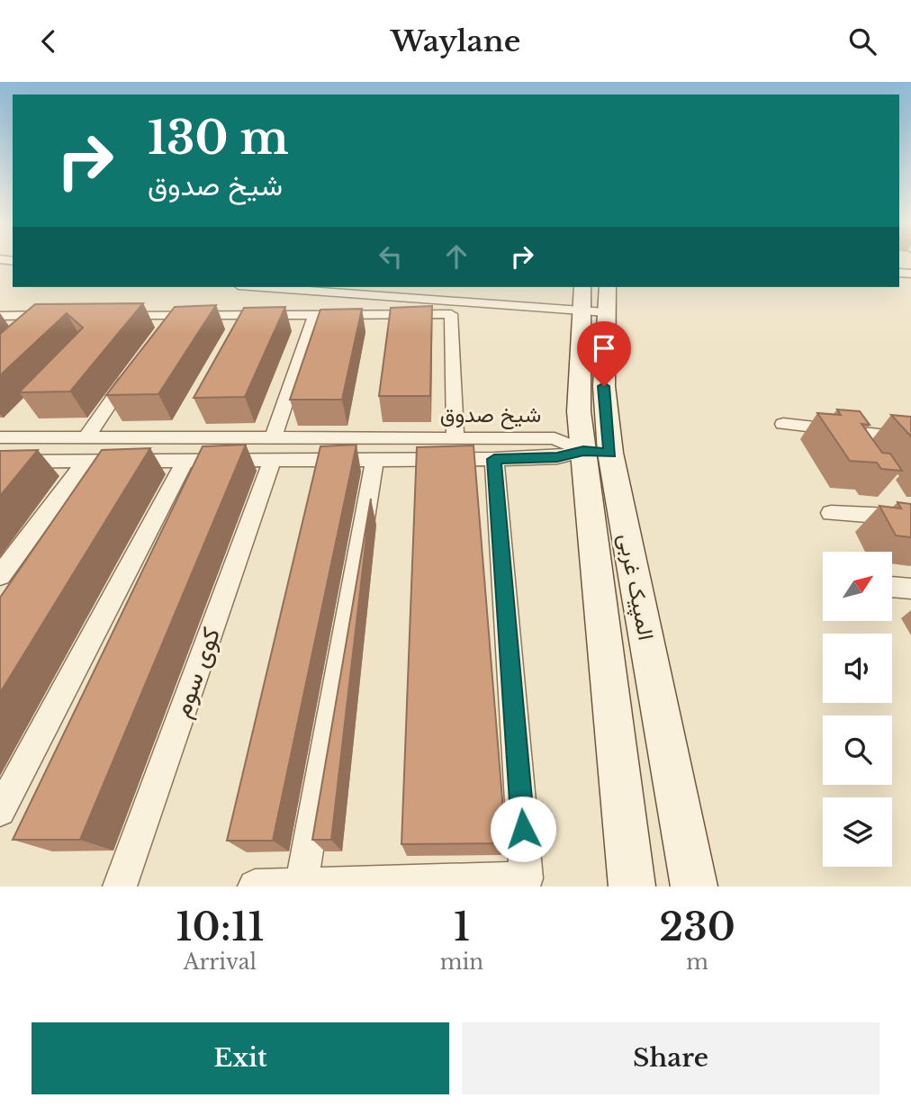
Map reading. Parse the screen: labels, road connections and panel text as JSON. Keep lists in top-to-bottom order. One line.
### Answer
{"streets":{"street":["شیخ صدوق","المپیک غربی","کوی سوم"]},"crossings":[["شیخ صدوق","المپیک غربی"],["شیخ صدوق","کوی سوم"]],"north":"top right","page":{"header":"Waylane","turn":["130 m","شیخ صدوق"],"eta":["10:11","Arrival","1","min","230","m"],"buttons":["Exit","Share"]}}
